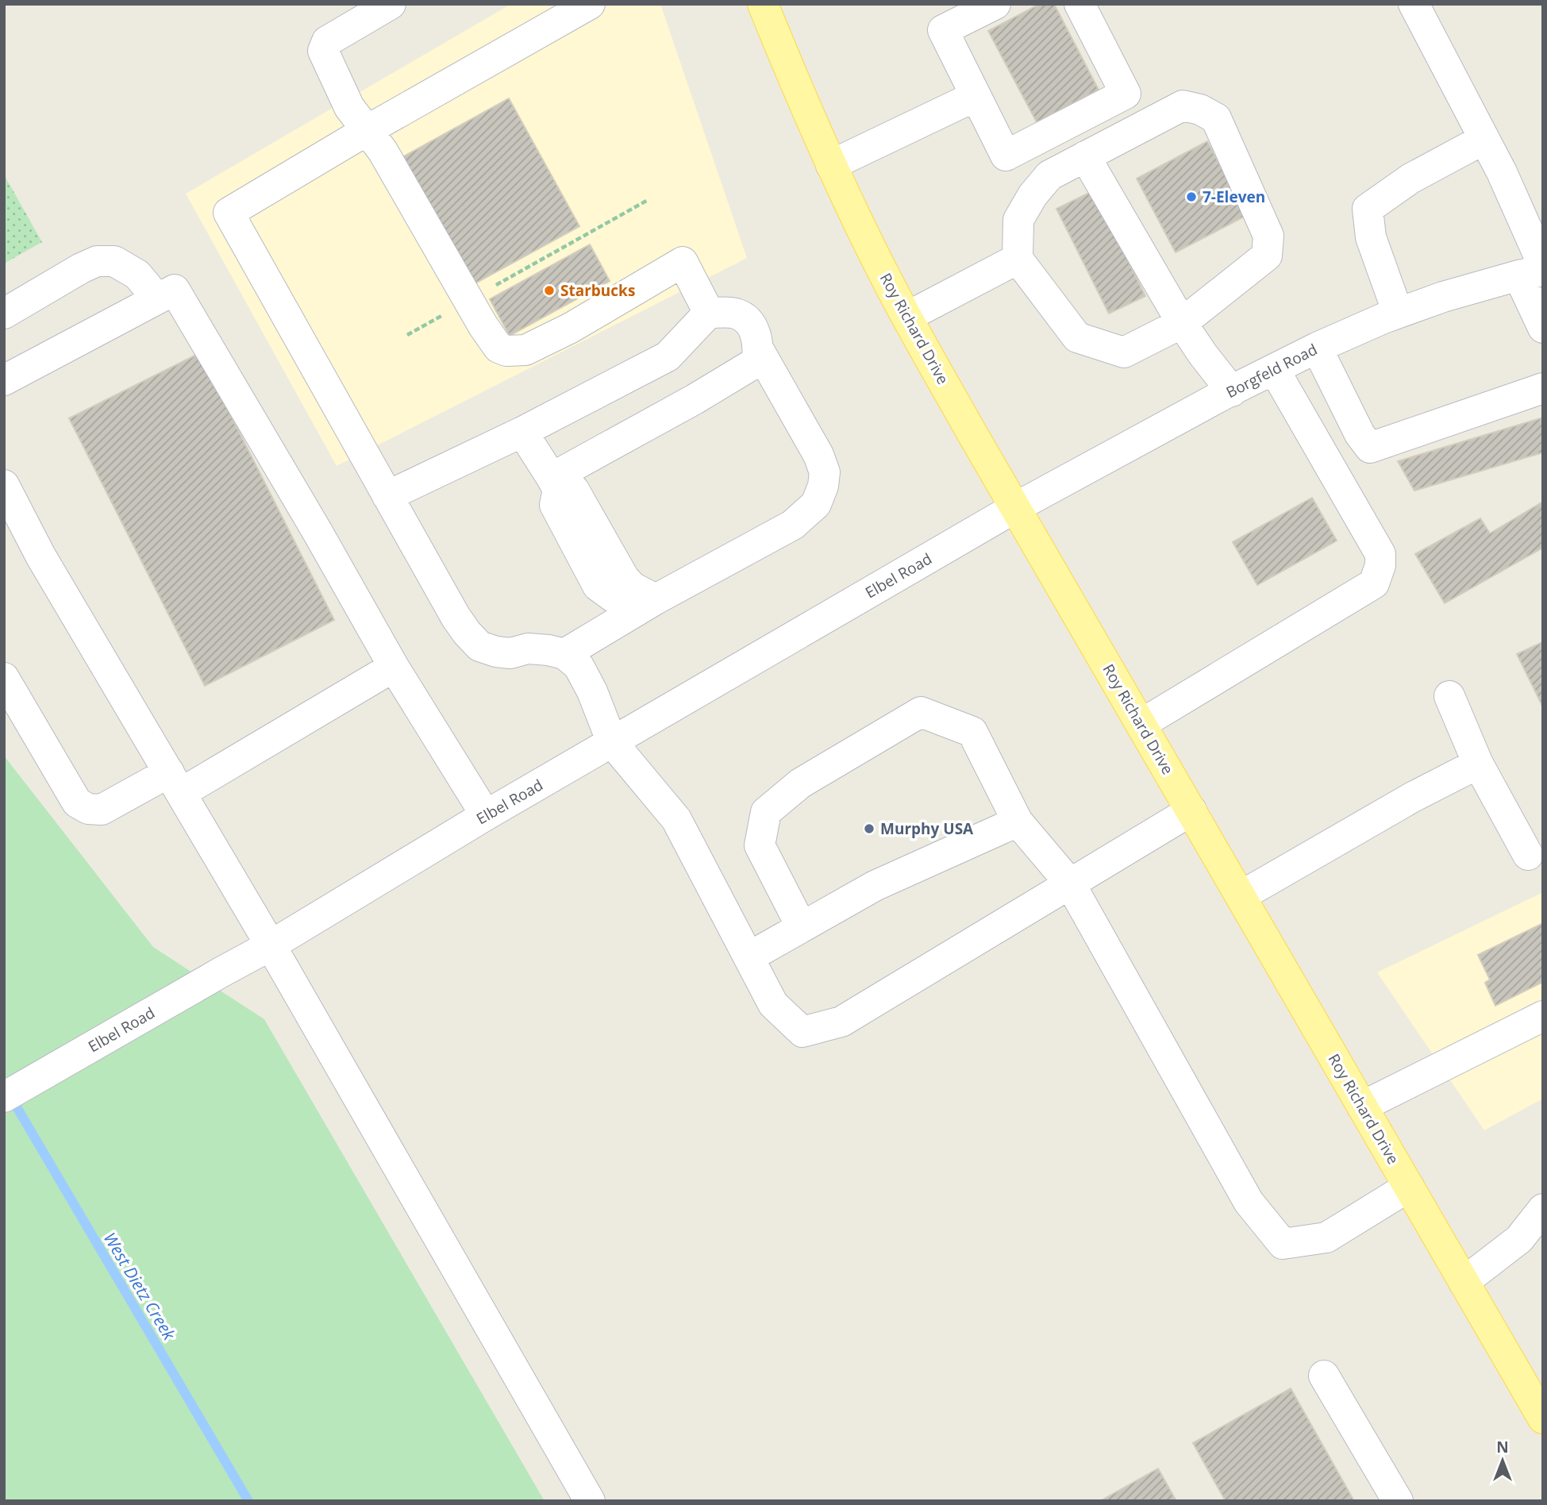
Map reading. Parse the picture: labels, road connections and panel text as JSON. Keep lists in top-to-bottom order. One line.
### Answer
{"streets":{"main road":["Roy Richard Drive"],"street":["Borgfeld Road","Elbel Road"]},"crossings":[["Roy Richard Drive","Borgfeld Road"],["Roy Richard Drive","Elbel Road"],["Borgfeld Road","Elbel Road"]],"water":["West Dietz Creek"],"places":["7-Eleven","Starbucks","Murphy USA"],"north":"top"}
